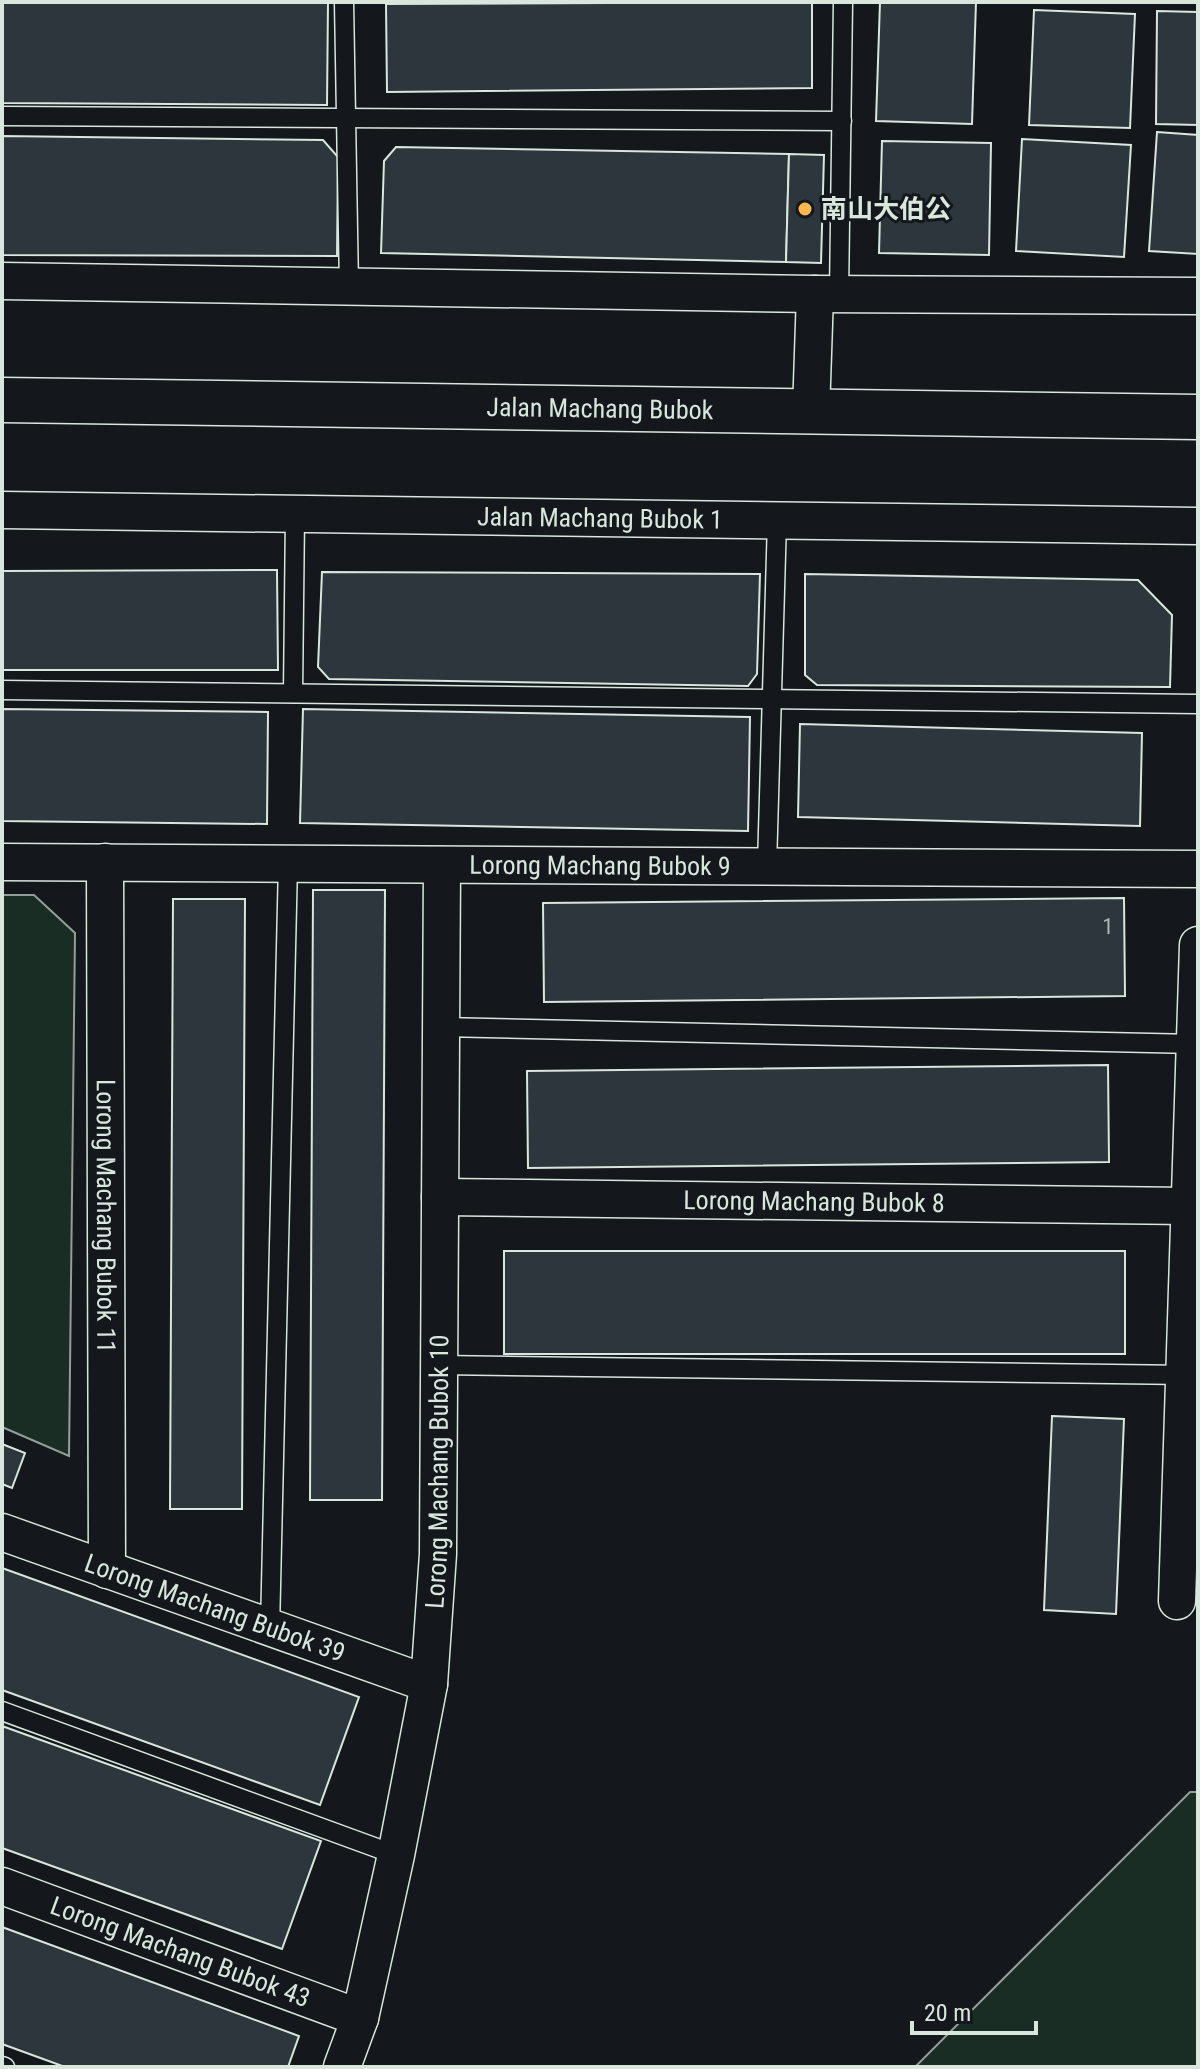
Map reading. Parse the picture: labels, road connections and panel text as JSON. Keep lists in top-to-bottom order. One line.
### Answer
{"streets":{"main road":["Jalan Machang Bubok"],"street":["Jalan Machang Bubok 1","Lorong Machang Bubok 9","Lorong Machang Bubok 8","Lorong Machang Bubok 11","Lorong Machang Bubok 10","Lorong Machang Bubok 39","Lorong Machang Bubok 43"]},"crossings":[["Lorong Machang Bubok 9","Lorong Machang Bubok 11"],["Lorong Machang Bubok 9","Lorong Machang Bubok 10"],["Lorong Machang Bubok 8","Lorong Machang Bubok 10"],["Lorong Machang Bubok 11","Lorong Machang Bubok 39"],["Lorong Machang Bubok 10","Lorong Machang Bubok 39"],["Lorong Machang Bubok 10","Lorong Machang Bubok 43"]],"places":["南山大伯公"],"house_numbers":["1"],"scale_bar":"20 m"}
